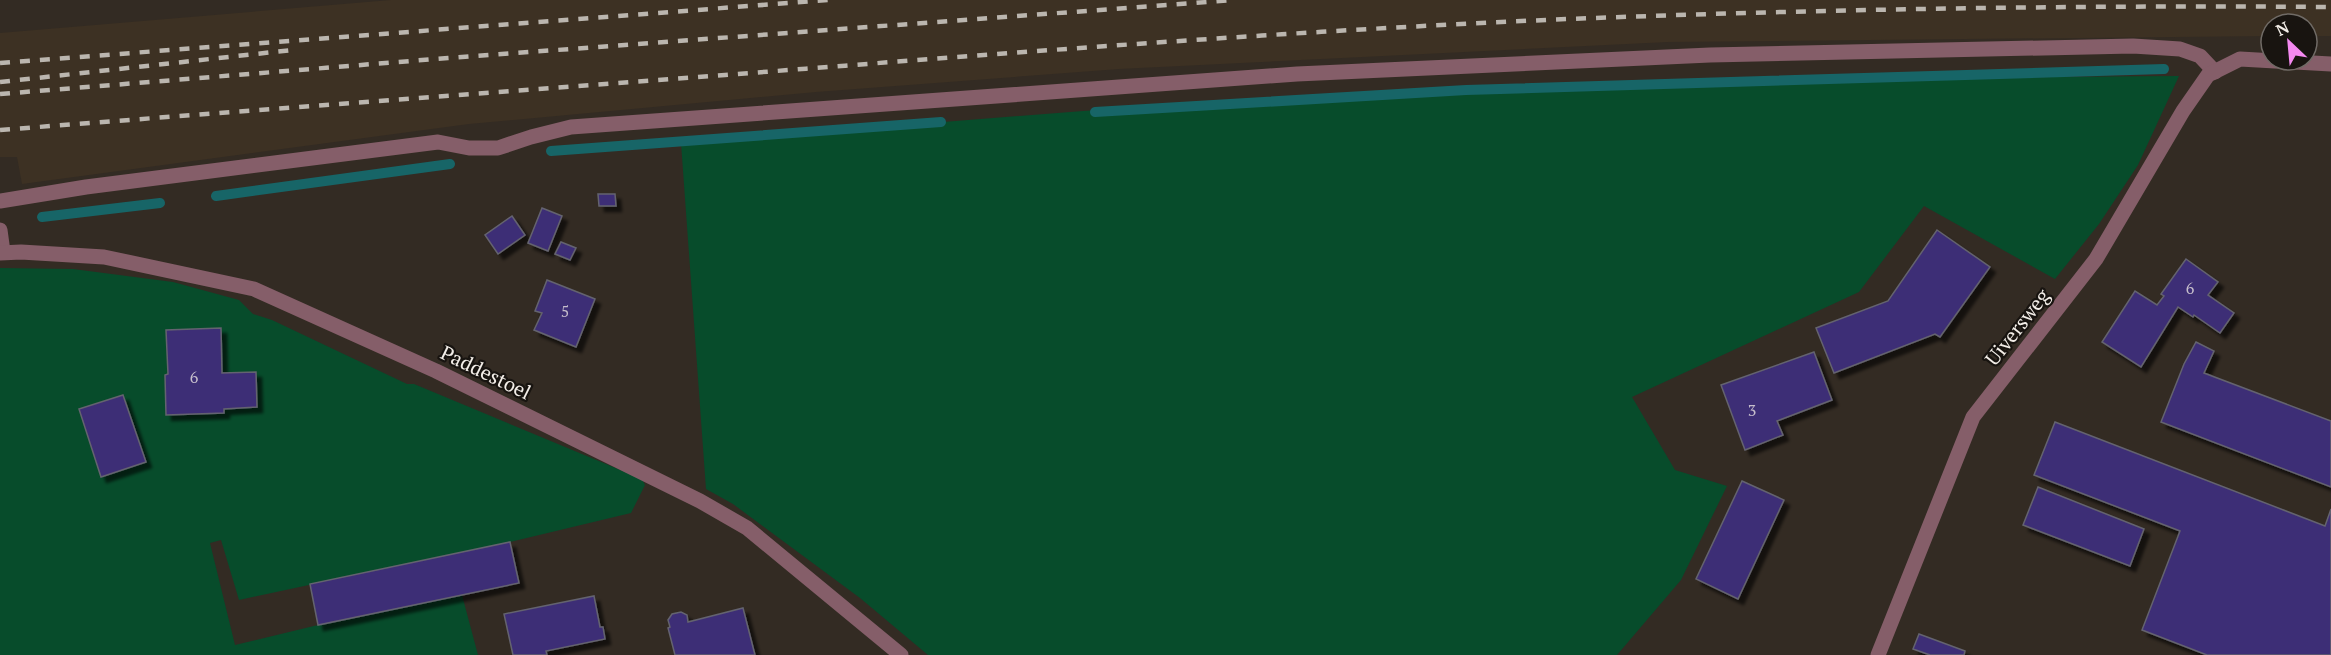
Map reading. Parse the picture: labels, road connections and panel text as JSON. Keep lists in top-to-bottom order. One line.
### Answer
{"streets":{"street":["Uiversweg","Paddestoel"]},"house_numbers":["6","5","6","3"],"north":"top left"}
